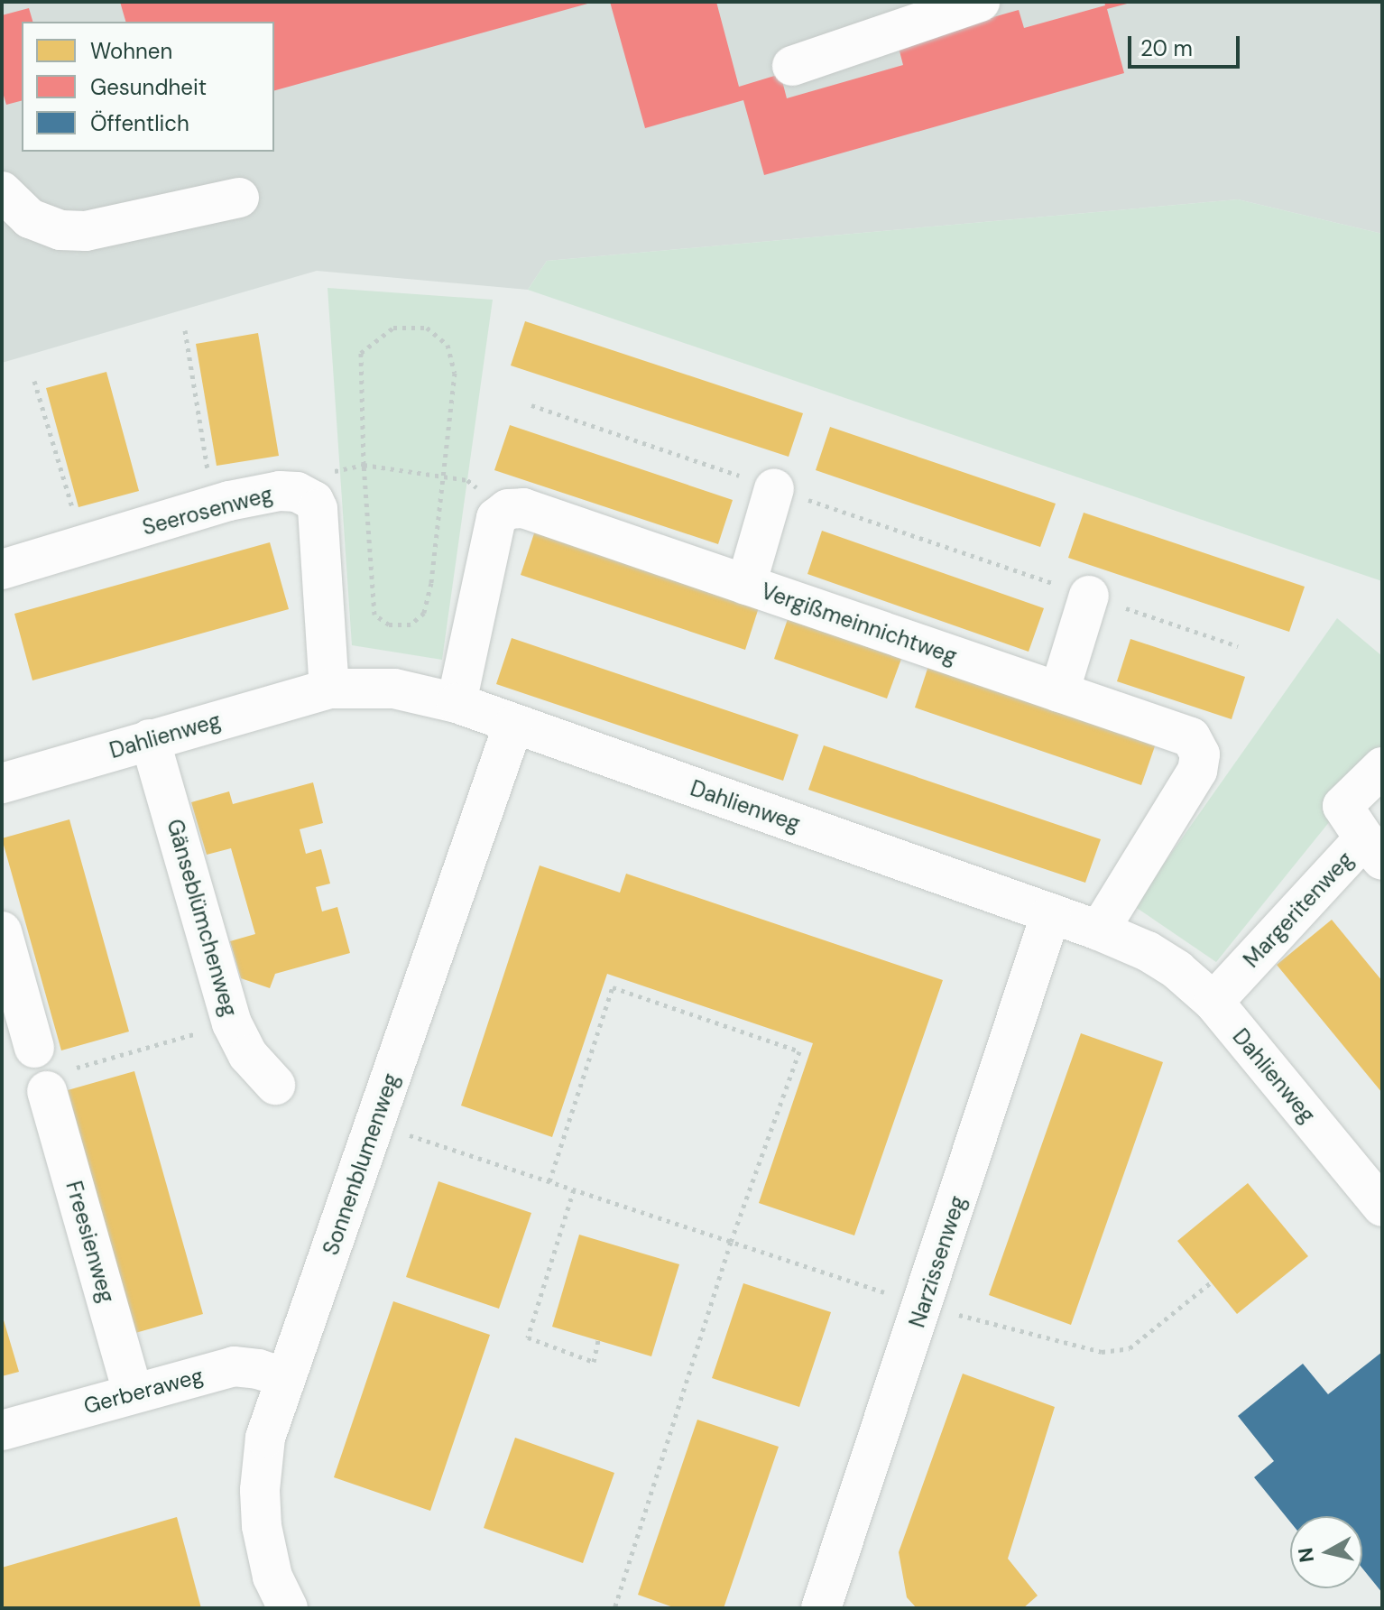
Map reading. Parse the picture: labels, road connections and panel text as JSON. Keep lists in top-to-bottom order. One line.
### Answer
{"streets":{"street":["Seerosenweg","Vergißmeinnichtweg","Dahlienweg","Margeritenweg","Gänseblümchenweg","Sonnenblumenweg","Freesienweg","Narzissenweg","Gerberaweg"]},"crossings":[["Seerosenweg","Dahlienweg"],["Vergißmeinnichtweg","Dahlienweg"],["Dahlienweg","Margeritenweg"],["Dahlienweg","Gänseblümchenweg"],["Dahlienweg","Sonnenblumenweg"],["Dahlienweg","Narzissenweg"],["Sonnenblumenweg","Gerberaweg"],["Freesienweg","Gerberaweg"]],"legend":["Wohnen","Gesundheit","Öffentlich"],"scale_bar":"20 m","north":"left"}
